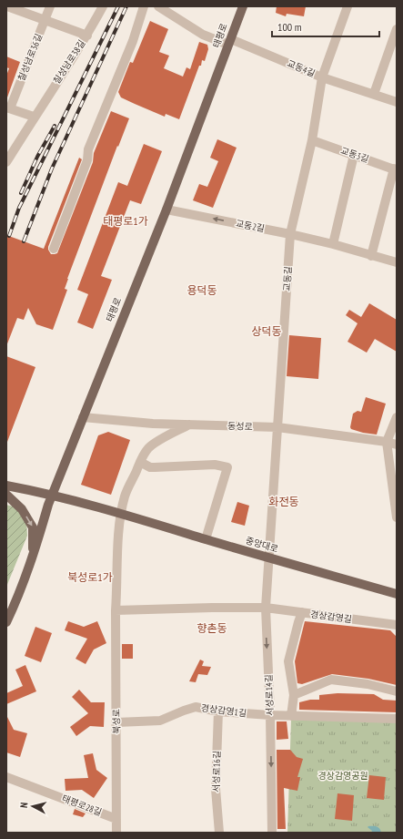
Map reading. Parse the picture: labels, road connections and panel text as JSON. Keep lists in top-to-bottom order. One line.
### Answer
{"streets":{"main road":["태평로","중앙대로"],"street":["칠성남로36길","칠성남로38길","교동4길","교동3길","교동2길","교동길","동성로","경상감영길","서성로14길","경상감영1길","북성로","서성로16길","태평로28길"]},"crossings":[["태평로","교동4길"],["태평로","교동2길"],["태평로","동성로"],["태평로","중앙대로"],["칠성남로36길","칠성남로38길"],["교동4길","교동길"],["교동3길","교동길"],["교동2길","교동길"],["교동길","동성로"],["교동길","중앙대로"],["교동길","서성로14길"],["중앙대로","서성로14길"],["중앙대로","북성로"],["경상감영길","서성로14길"],["서성로14길","경상감영1길"],["경상감영1길","북성로"],["경상감영1길","서성로16길"],["북성로","태평로28길"]],"one_way":["교동2길"],"districts":["태평로1가","용덕동","상덕동","화전동","북성로1가","향촌동"],"parks":["경상감영공원"],"scale_bar":"100 m","north":"left"}
